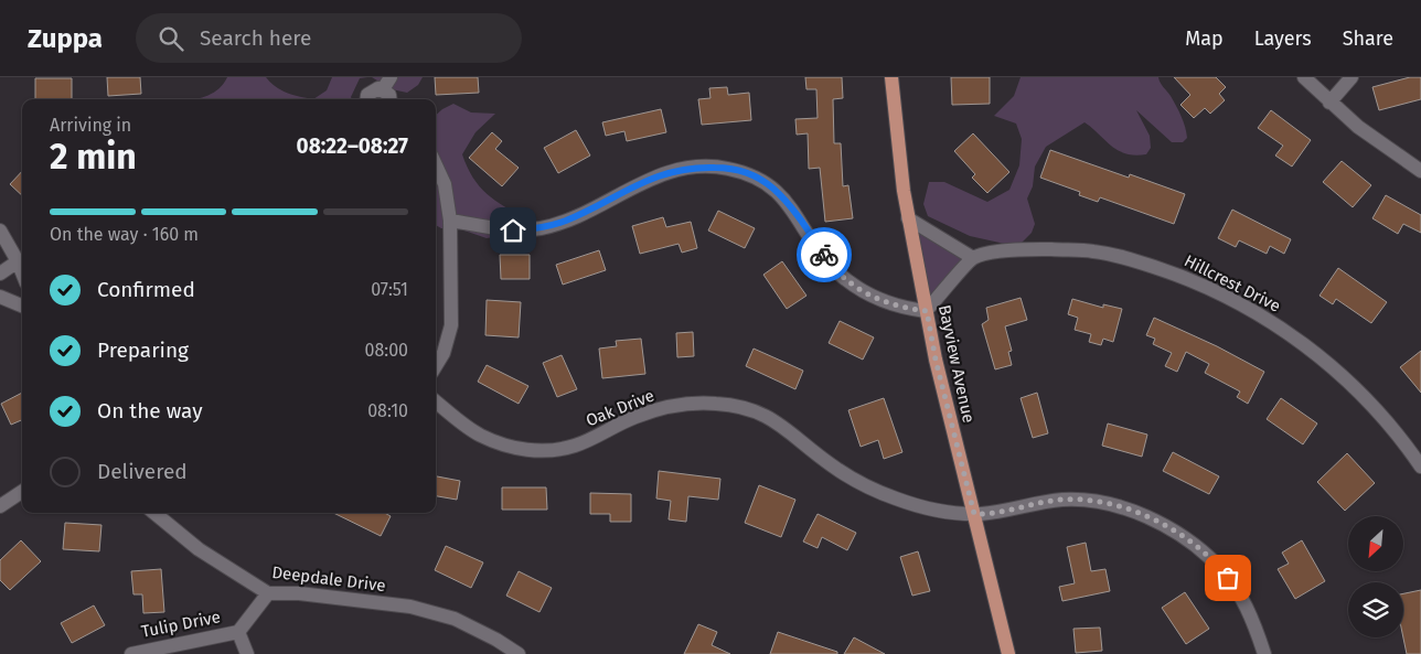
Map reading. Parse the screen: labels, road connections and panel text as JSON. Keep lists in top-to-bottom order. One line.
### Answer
{"streets":{"main road":["Bayview Avenue"],"street":["Hillcrest Drive","Oak Drive","Deepdale Drive","Tulip Drive"]},"crossings":[["Bayview Avenue","Oak Drive"]],"north":"bottom left","page":{"header":"Zuppa","search":"Search here","nav":["Map","Layers","Share"],"heading":["2 min","Arriving in","08:22–08:27"],"bar":"On the way · 160 m","list":[["Confirmed","07:51"],["Preparing","08:00"],["On the way","08:10"],"Delivered"]}}
